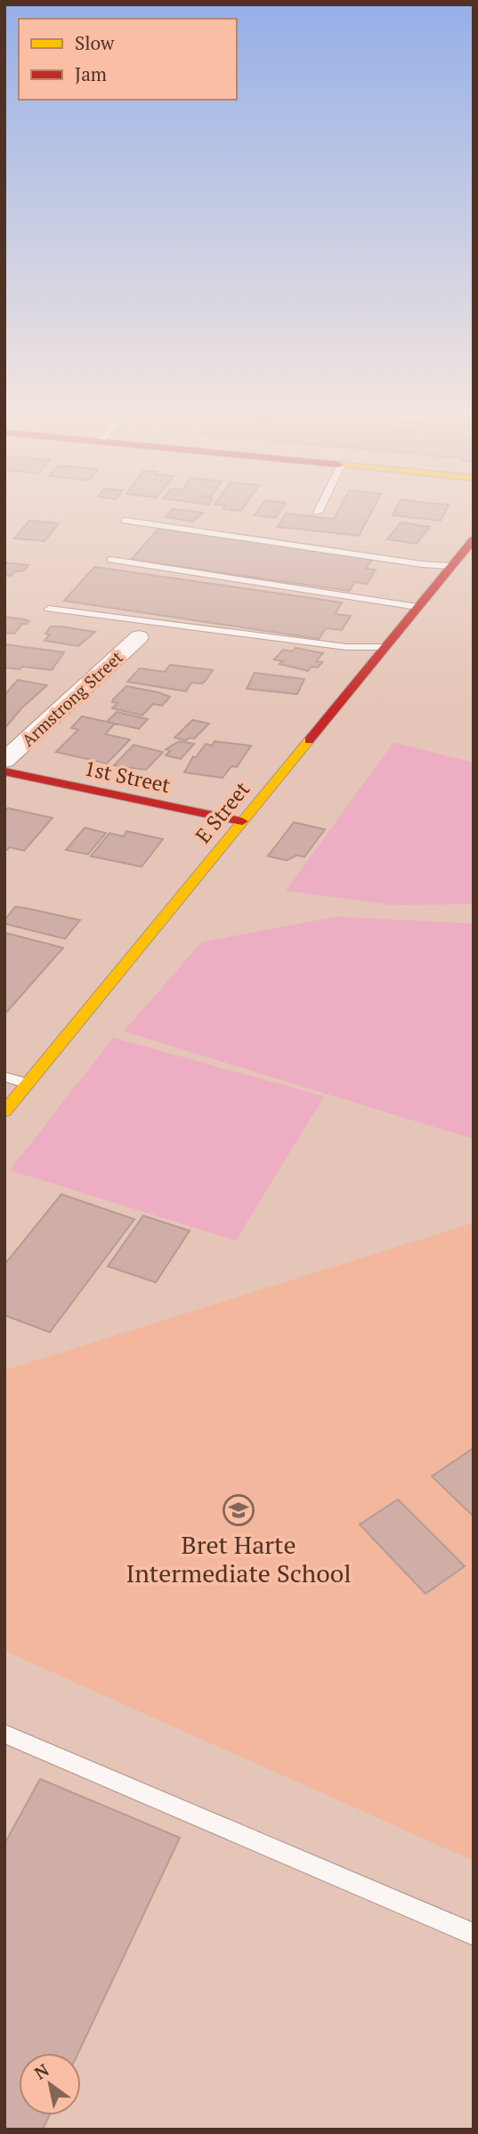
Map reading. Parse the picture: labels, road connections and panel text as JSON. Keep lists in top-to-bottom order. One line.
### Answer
{"streets":{"street":["Armstrong Street","1st Street","E Street"]},"crossings":[["1st Street","E Street"]],"places":{"school or university":["Bret Harte Intermediate School"]},"legend":["Slow","Jam"],"north":"top left"}
